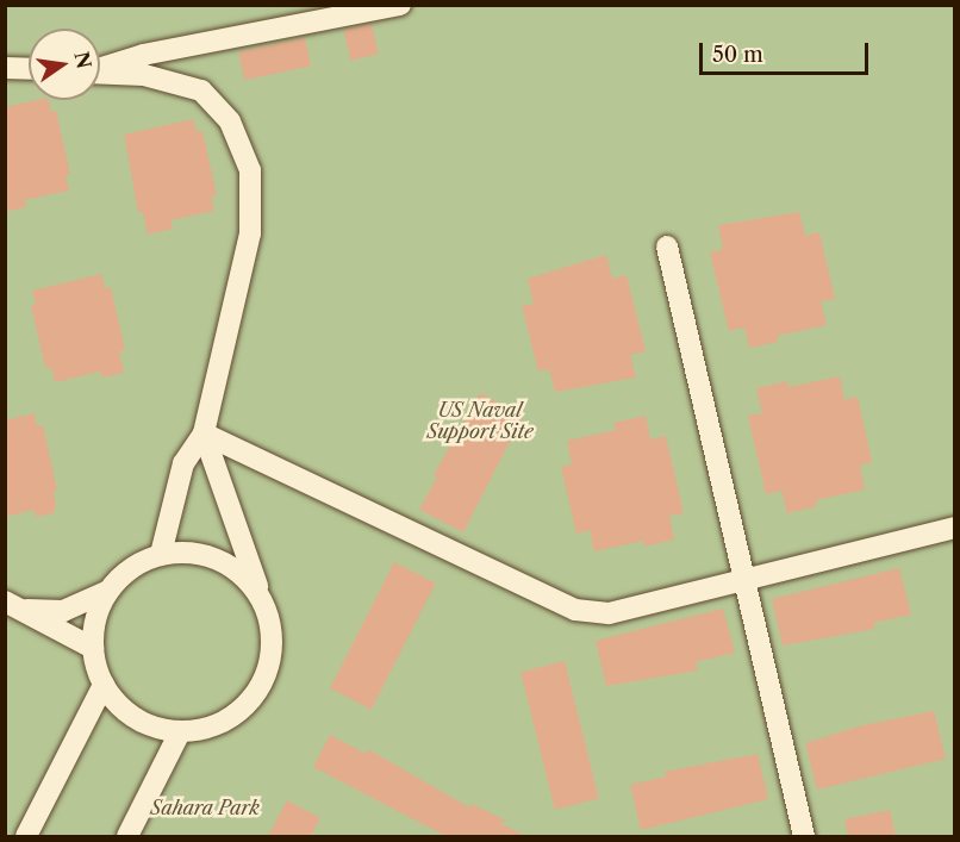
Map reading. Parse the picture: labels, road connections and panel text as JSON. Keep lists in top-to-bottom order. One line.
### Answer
{"parks":["US Naval Support Site","Sahara Park"],"scale_bar":"50 m","north":"right"}
